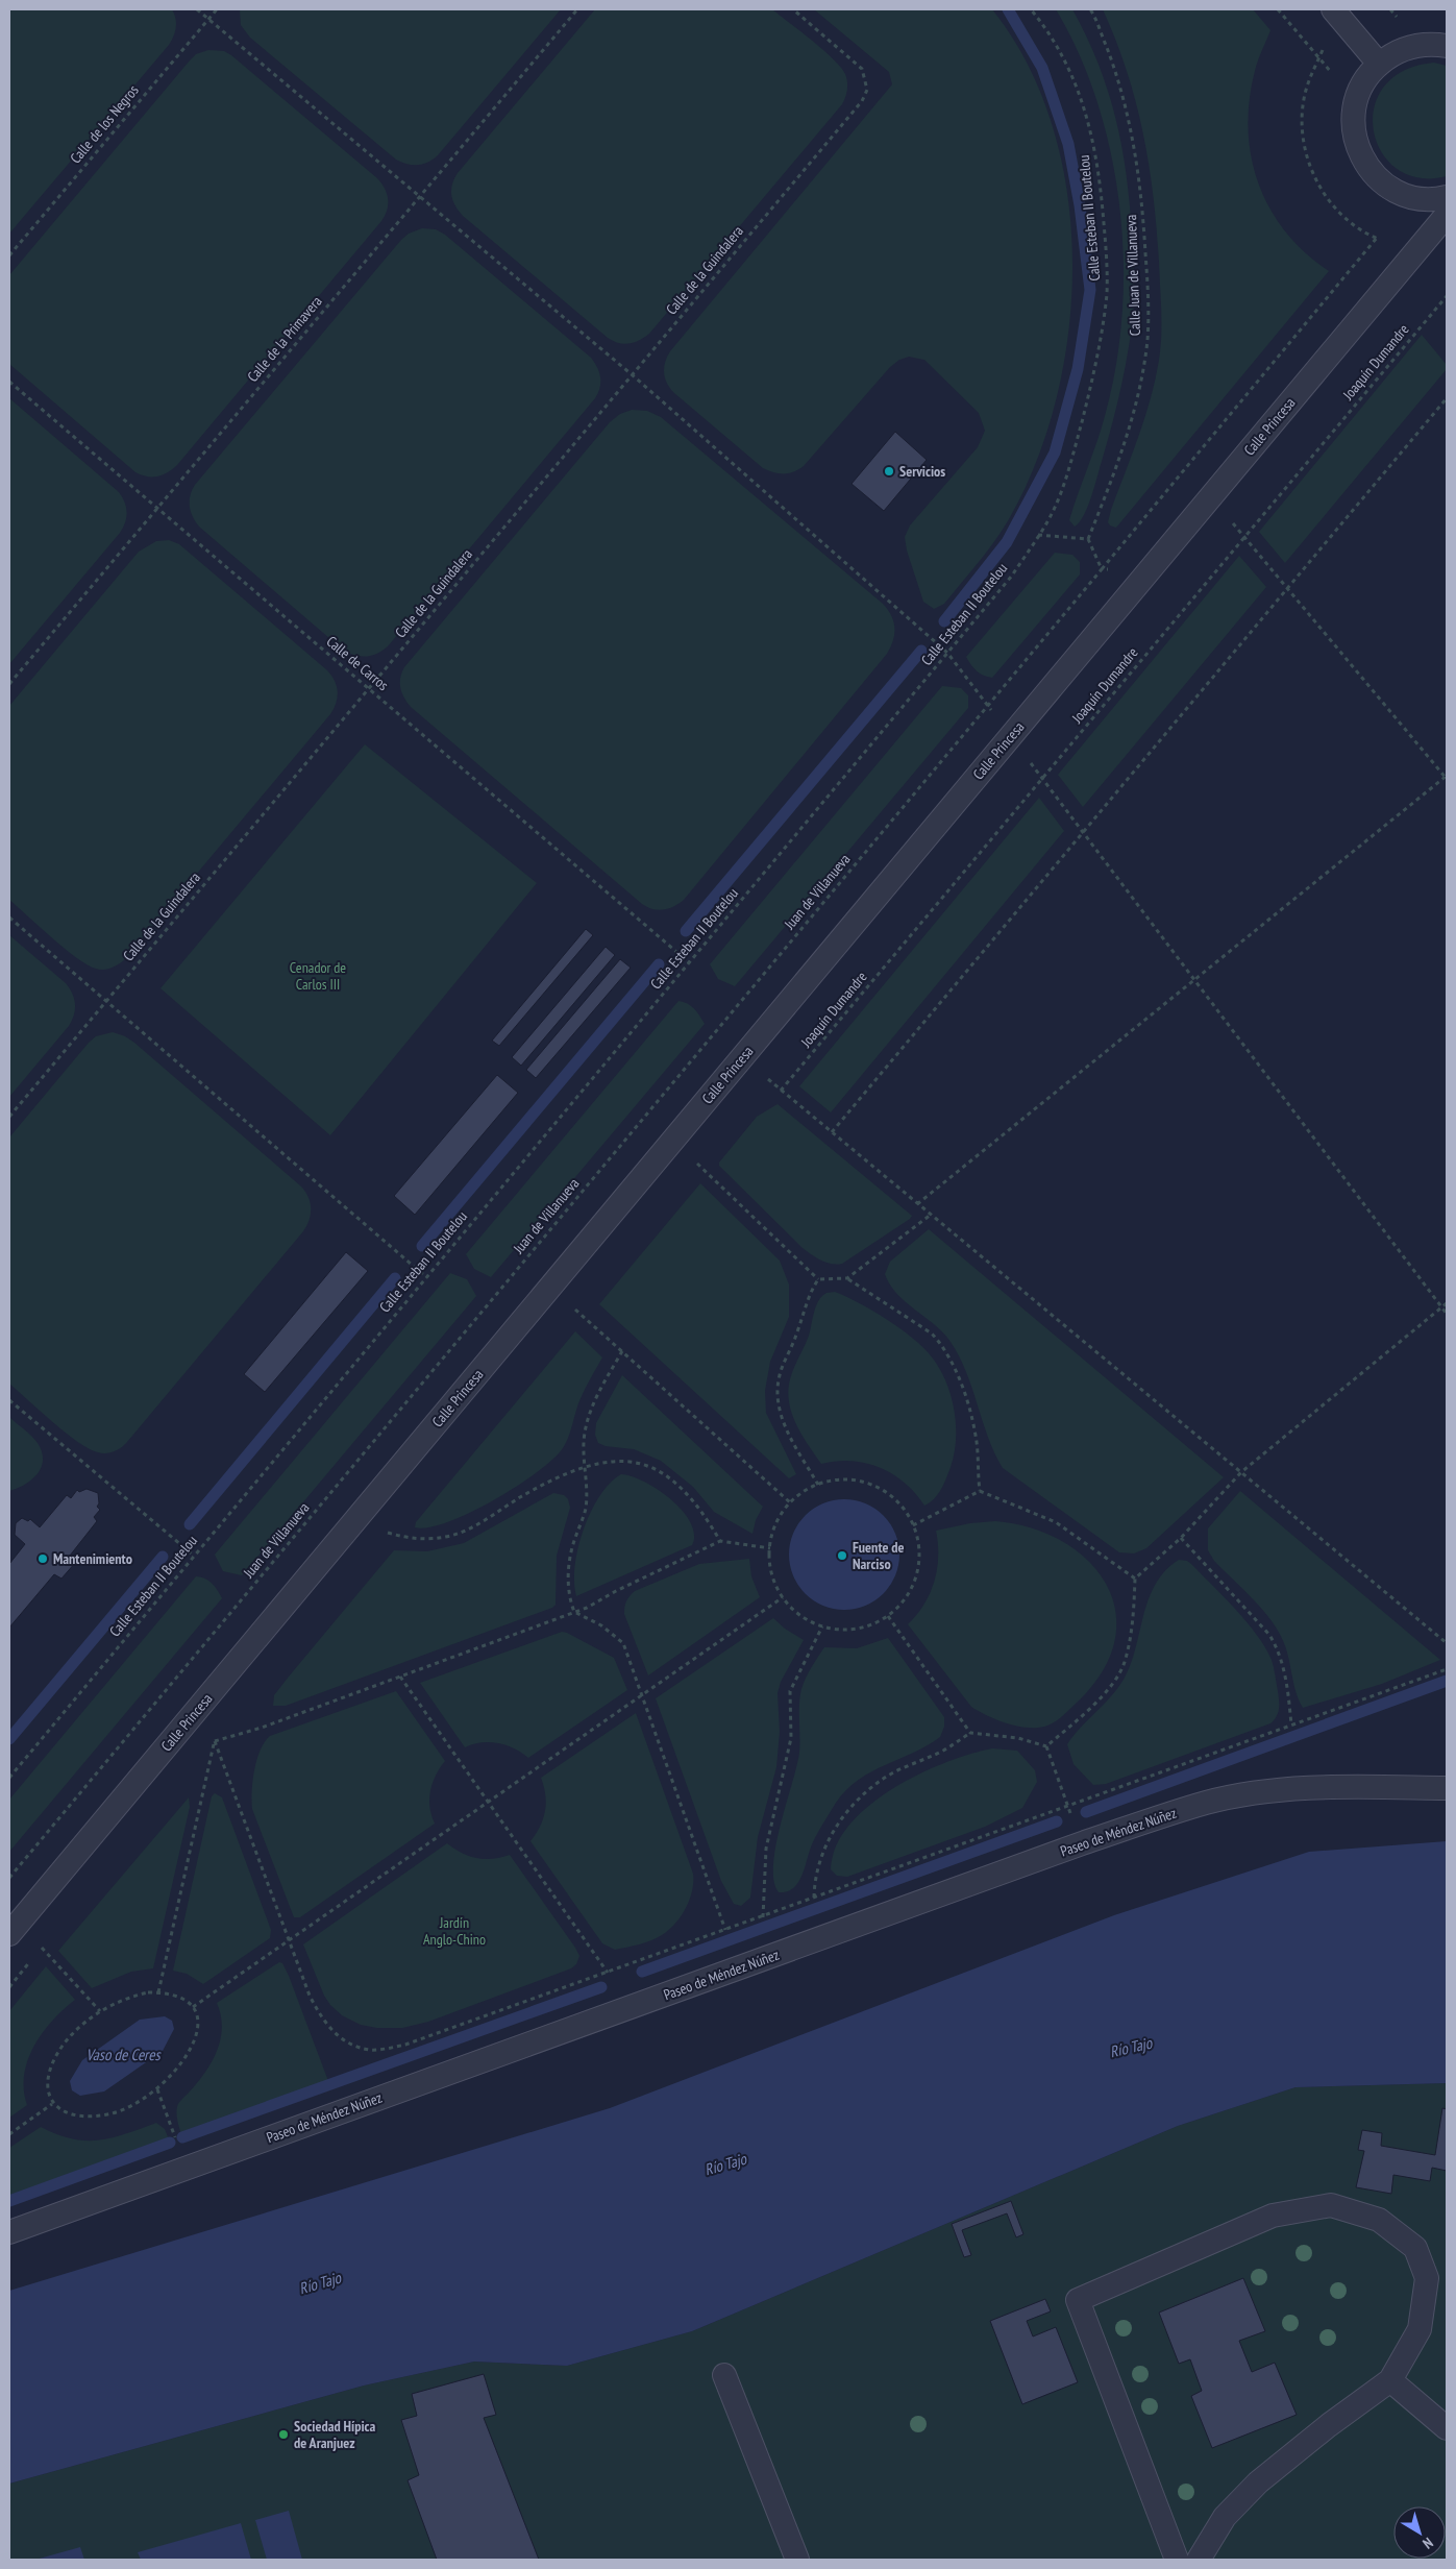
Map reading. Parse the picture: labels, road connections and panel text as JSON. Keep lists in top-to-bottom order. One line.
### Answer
{"streets":{"lane":["Calle Princesa","Paseo de Méndez Núñez"],"path":["Calle de los Negros","Calle Esteban II Boutelou","Calle de la Guindalera","Calle Juan de Villanueva","Calle de la Primavera","Joaquín Dumandre","Calle de Carros","Juan de Villanueva"]},"crossings":[["Calle Esteban II Boutelou","Calle de Carros"],["Calle de la Guindalera","Calle de Carros"],["Calle de la Primavera","Calle de Carros"]],"water":["Río Tajo","Vaso de Ceres"],"parks":["Cenador de Carlos III","Jardín Anglo-Chino"],"places":["Servicios","Fuente de Narciso","Mantenimiento","Sociedad Hípica de Aranjuez"],"north":"bottom right"}
